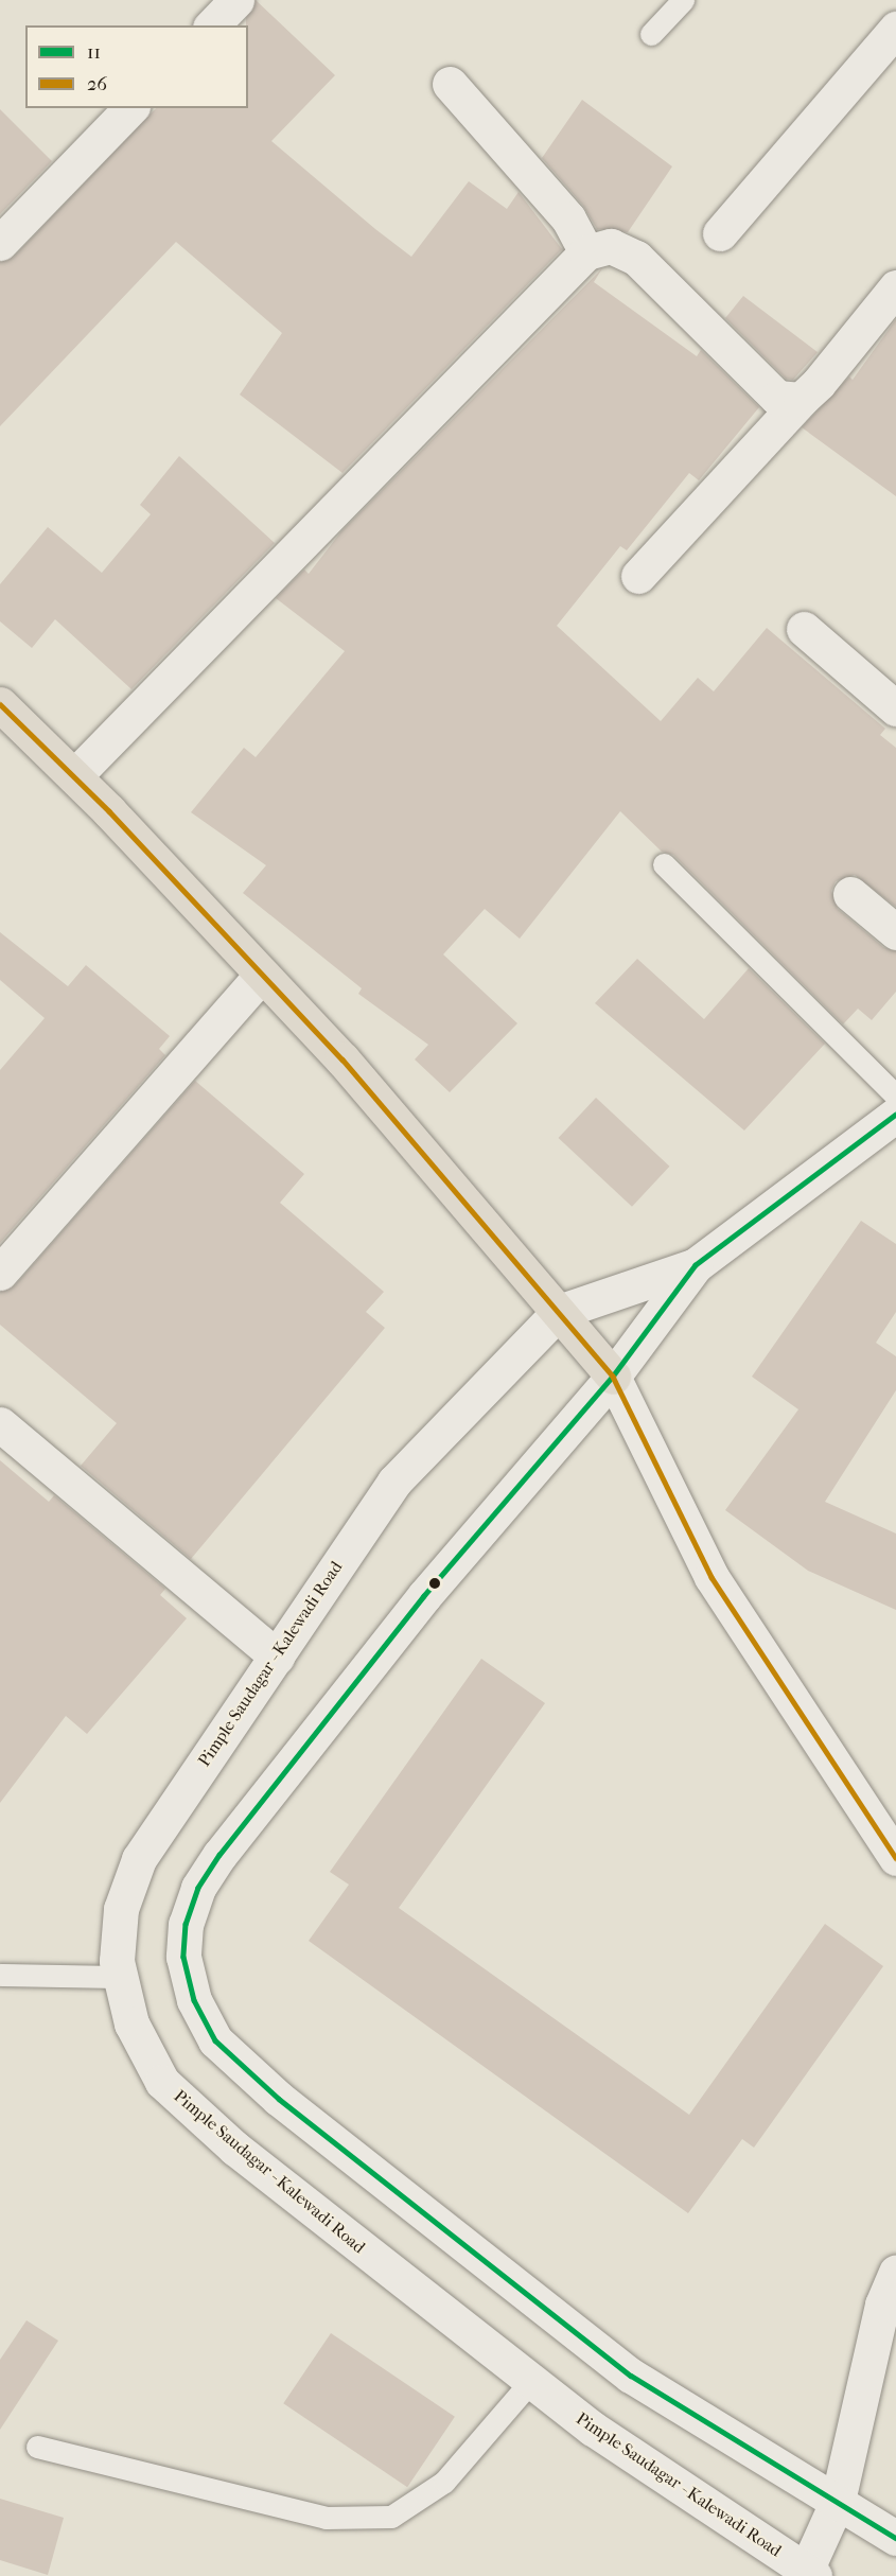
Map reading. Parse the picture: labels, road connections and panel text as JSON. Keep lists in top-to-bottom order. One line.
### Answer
{"streets":{"street":["Pimple Saudagar - Kalewadi Road"]},"lines":["transit line 26","transit line 11"],"legend":["11","26"]}
